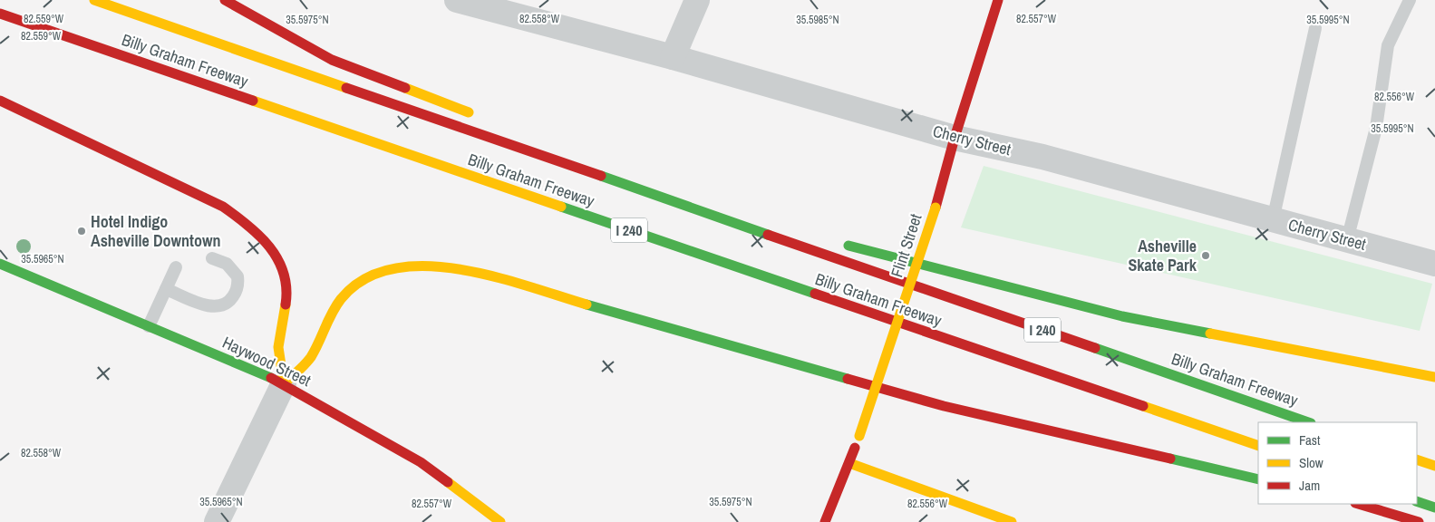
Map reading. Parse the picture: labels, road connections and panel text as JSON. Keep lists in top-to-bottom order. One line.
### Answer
{"streets":{"main road":["Billy Graham Freeway","I 240","Flint Street","Haywood Street"],"street":["Cherry Street"]},"crossings":[["Cherry Street","Flint Street"]],"places":["Hotel Indigo Asheville Downtown","Asheville Skate Park"],"legend":["Fast","Slow","Jam"],"coordinates":["82.557°W","82.559°W","82.558°W","35.5975°N","35.5985°N","35.5995°N","82.556°W","35.5965°N"]}
